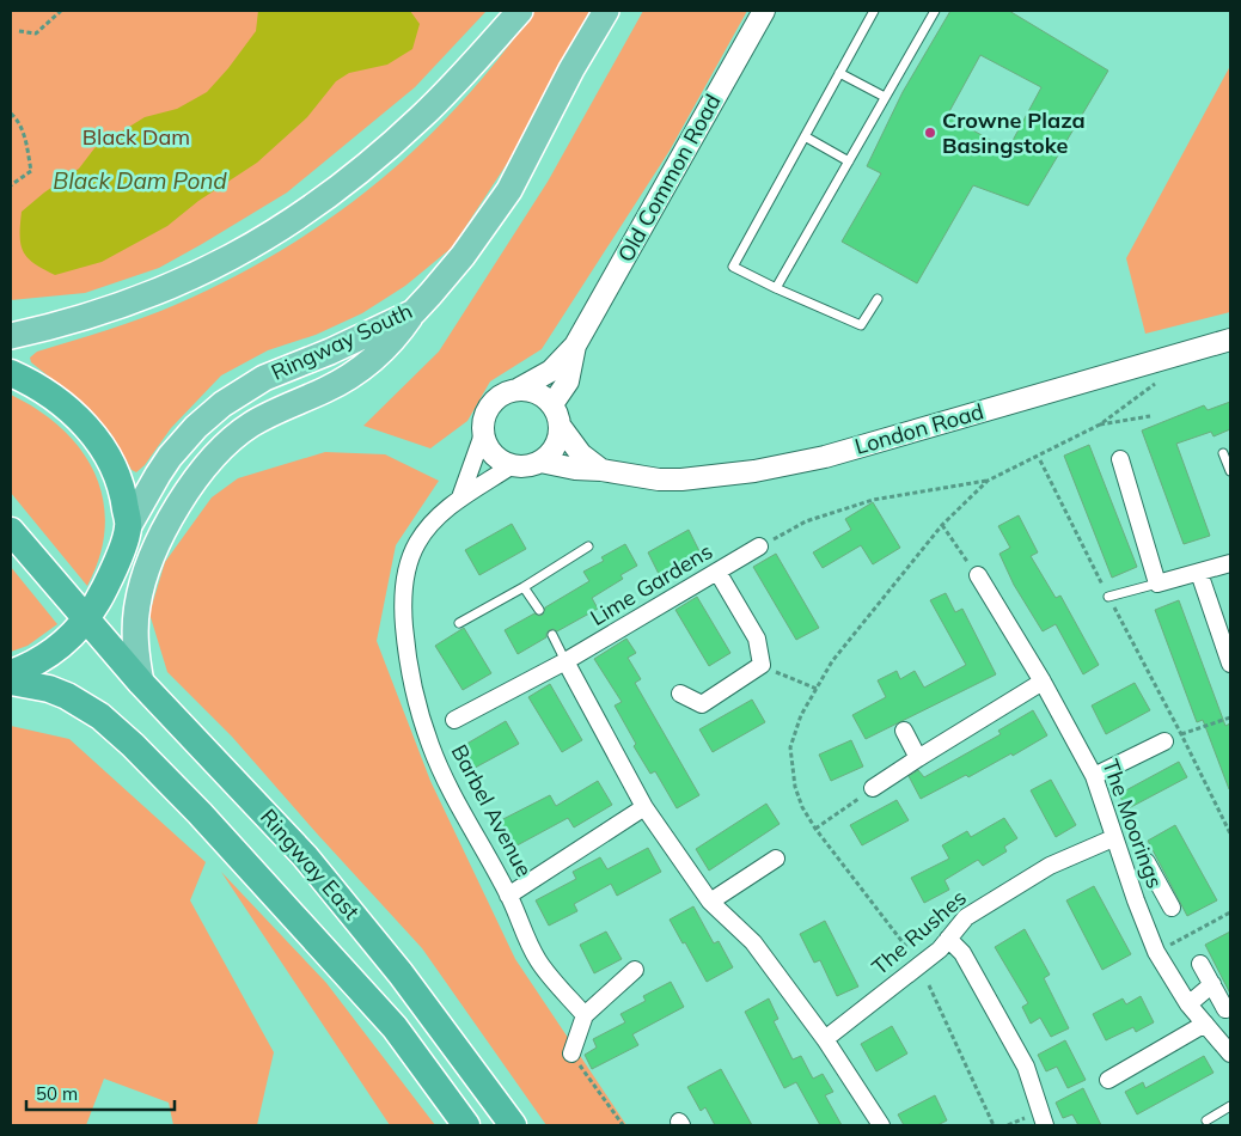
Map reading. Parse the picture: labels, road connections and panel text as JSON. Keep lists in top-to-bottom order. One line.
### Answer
{"streets":{"highway":["Ringway East"],"main road":["Ringway South"],"street":["Old Common Road","London Road","Lime Gardens","Barbel Avenue","The Moorings","The Rushes"]},"crossings":[["Old Common Road","London Road"],["Old Common Road","Barbel Avenue"],["London Road","Barbel Avenue"],["The Moorings","The Rushes"]],"water":["Black Dam Pond"],"parks":["Black Dam"],"places":["Crowne Plaza Basingstoke"],"scale_bar":"50 m"}
